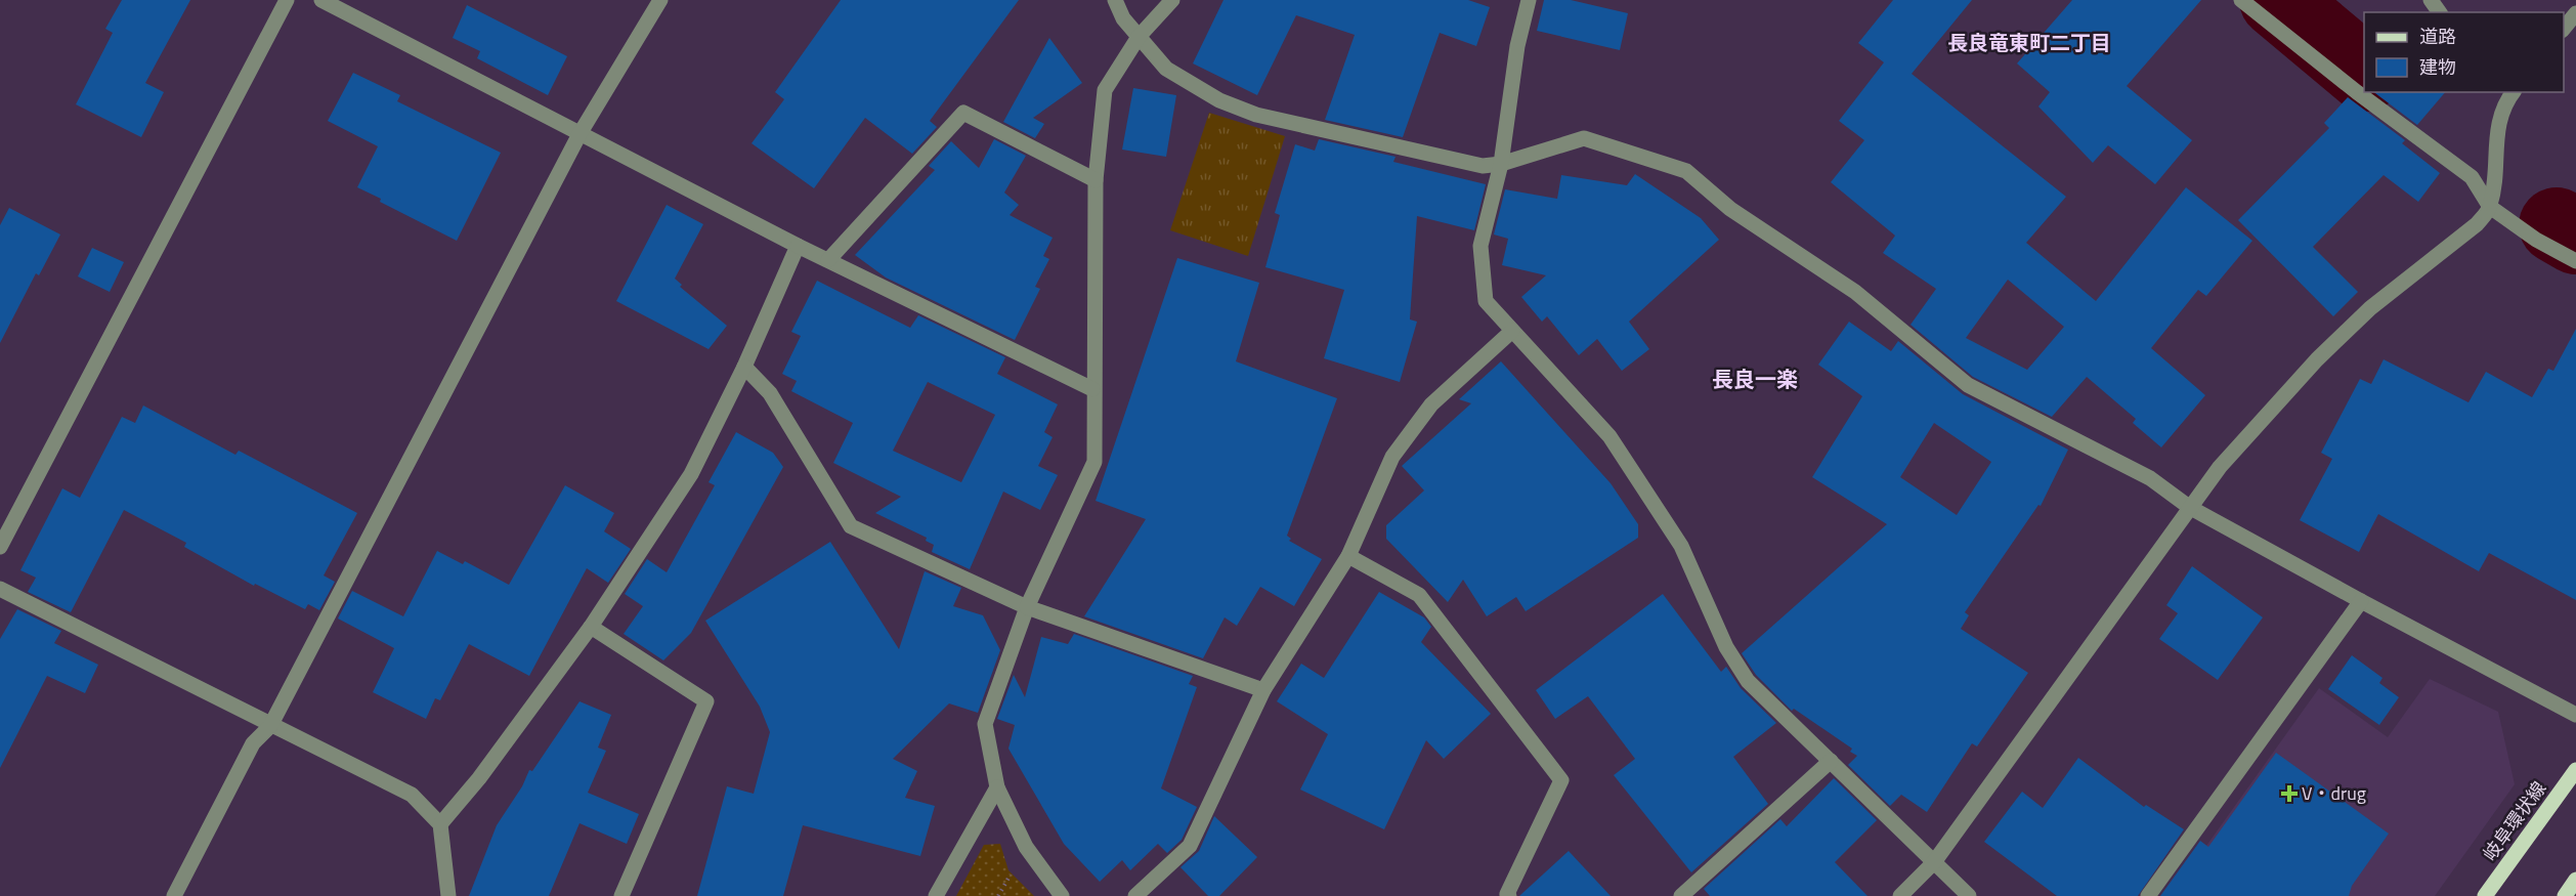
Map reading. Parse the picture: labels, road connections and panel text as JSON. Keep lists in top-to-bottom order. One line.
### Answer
{"streets":{"main road":["岐阜環状線"]},"districts":["長良竜東町二丁目","長良一楽"],"places":{"health":["V・drug"]},"legend":["道路","建物"]}
